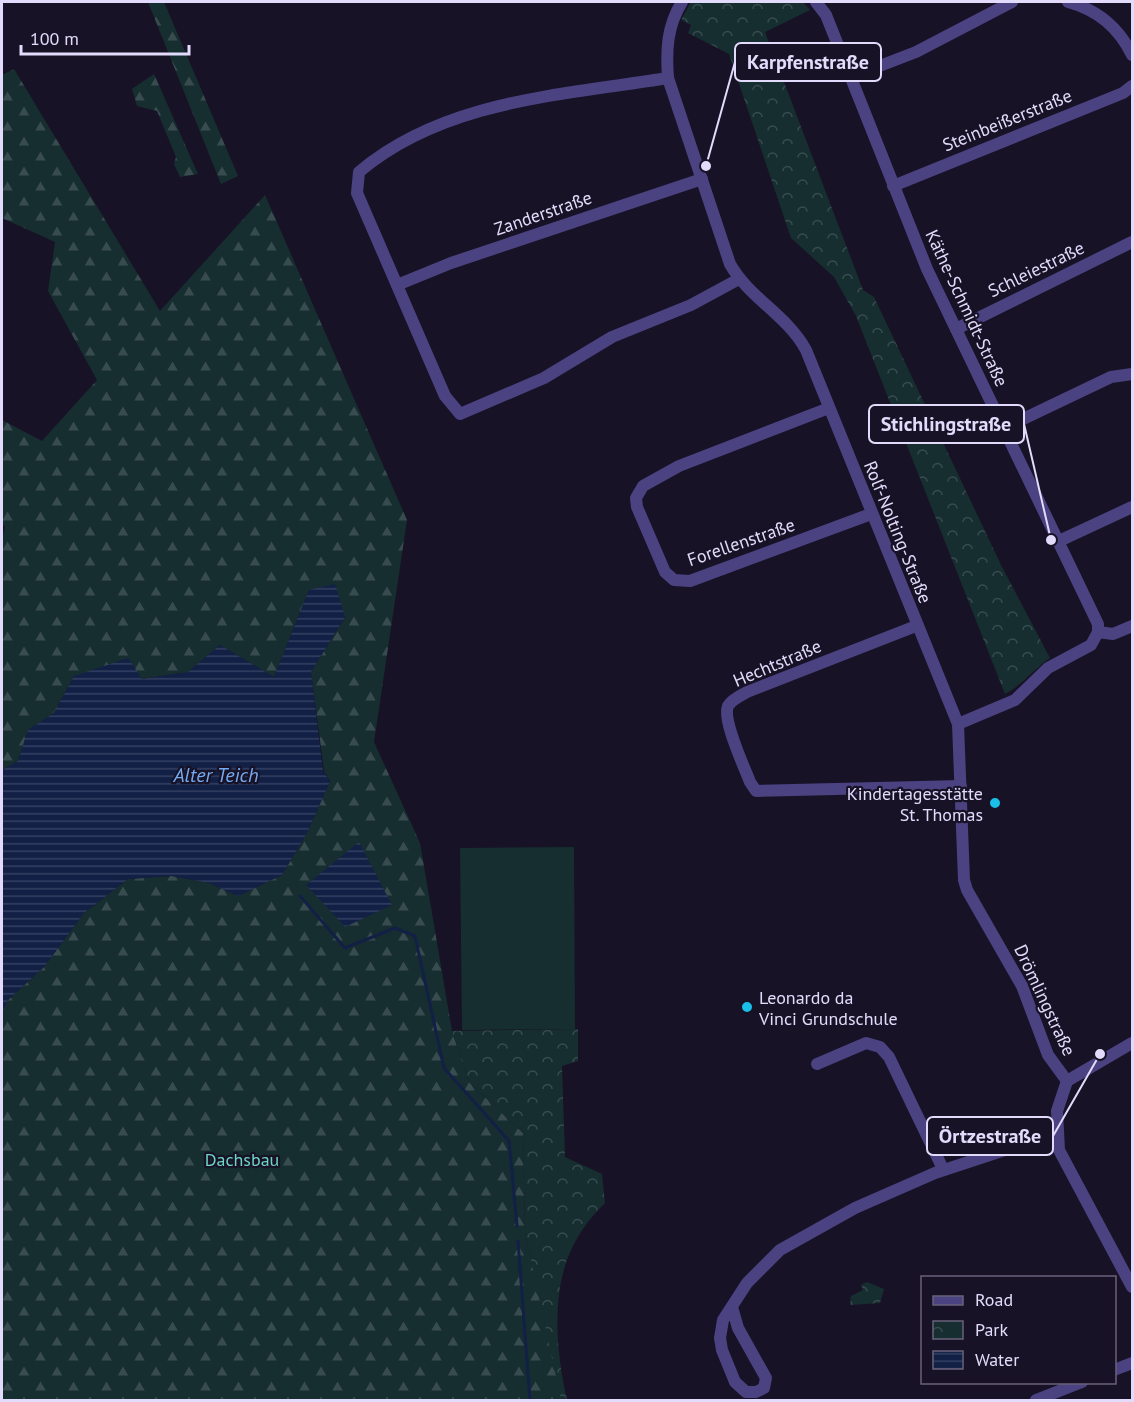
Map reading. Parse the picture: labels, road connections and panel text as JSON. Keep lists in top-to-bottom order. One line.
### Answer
{"streets":{"street":["Steinbeißerstraße","Zanderstraße","Schleiestraße","Käthe-Schmidt-Straße","Rolf-Nolting-Straße","Forellenstraße","Hechtstraße","Drömlingstraße"]},"crossings":[["Steinbeißerstraße","Käthe-Schmidt-Straße"],["Zanderstraße","Rolf-Nolting-Straße"],["Schleiestraße","Käthe-Schmidt-Straße"],["Rolf-Nolting-Straße","Forellenstraße"],["Rolf-Nolting-Straße","Hechtstraße"],["Rolf-Nolting-Straße","Drömlingstraße"]],"water":["Alter Teich"],"parks":["Dachsbau"],"places":["Karpfenstraße","Stichlingstraße","Kindertagesstätte St. Thomas","Leonardo da Vinci Grundschule","Örtzestraße"],"legend":["Road","Park","Water"],"scale_bar":"100 m"}
